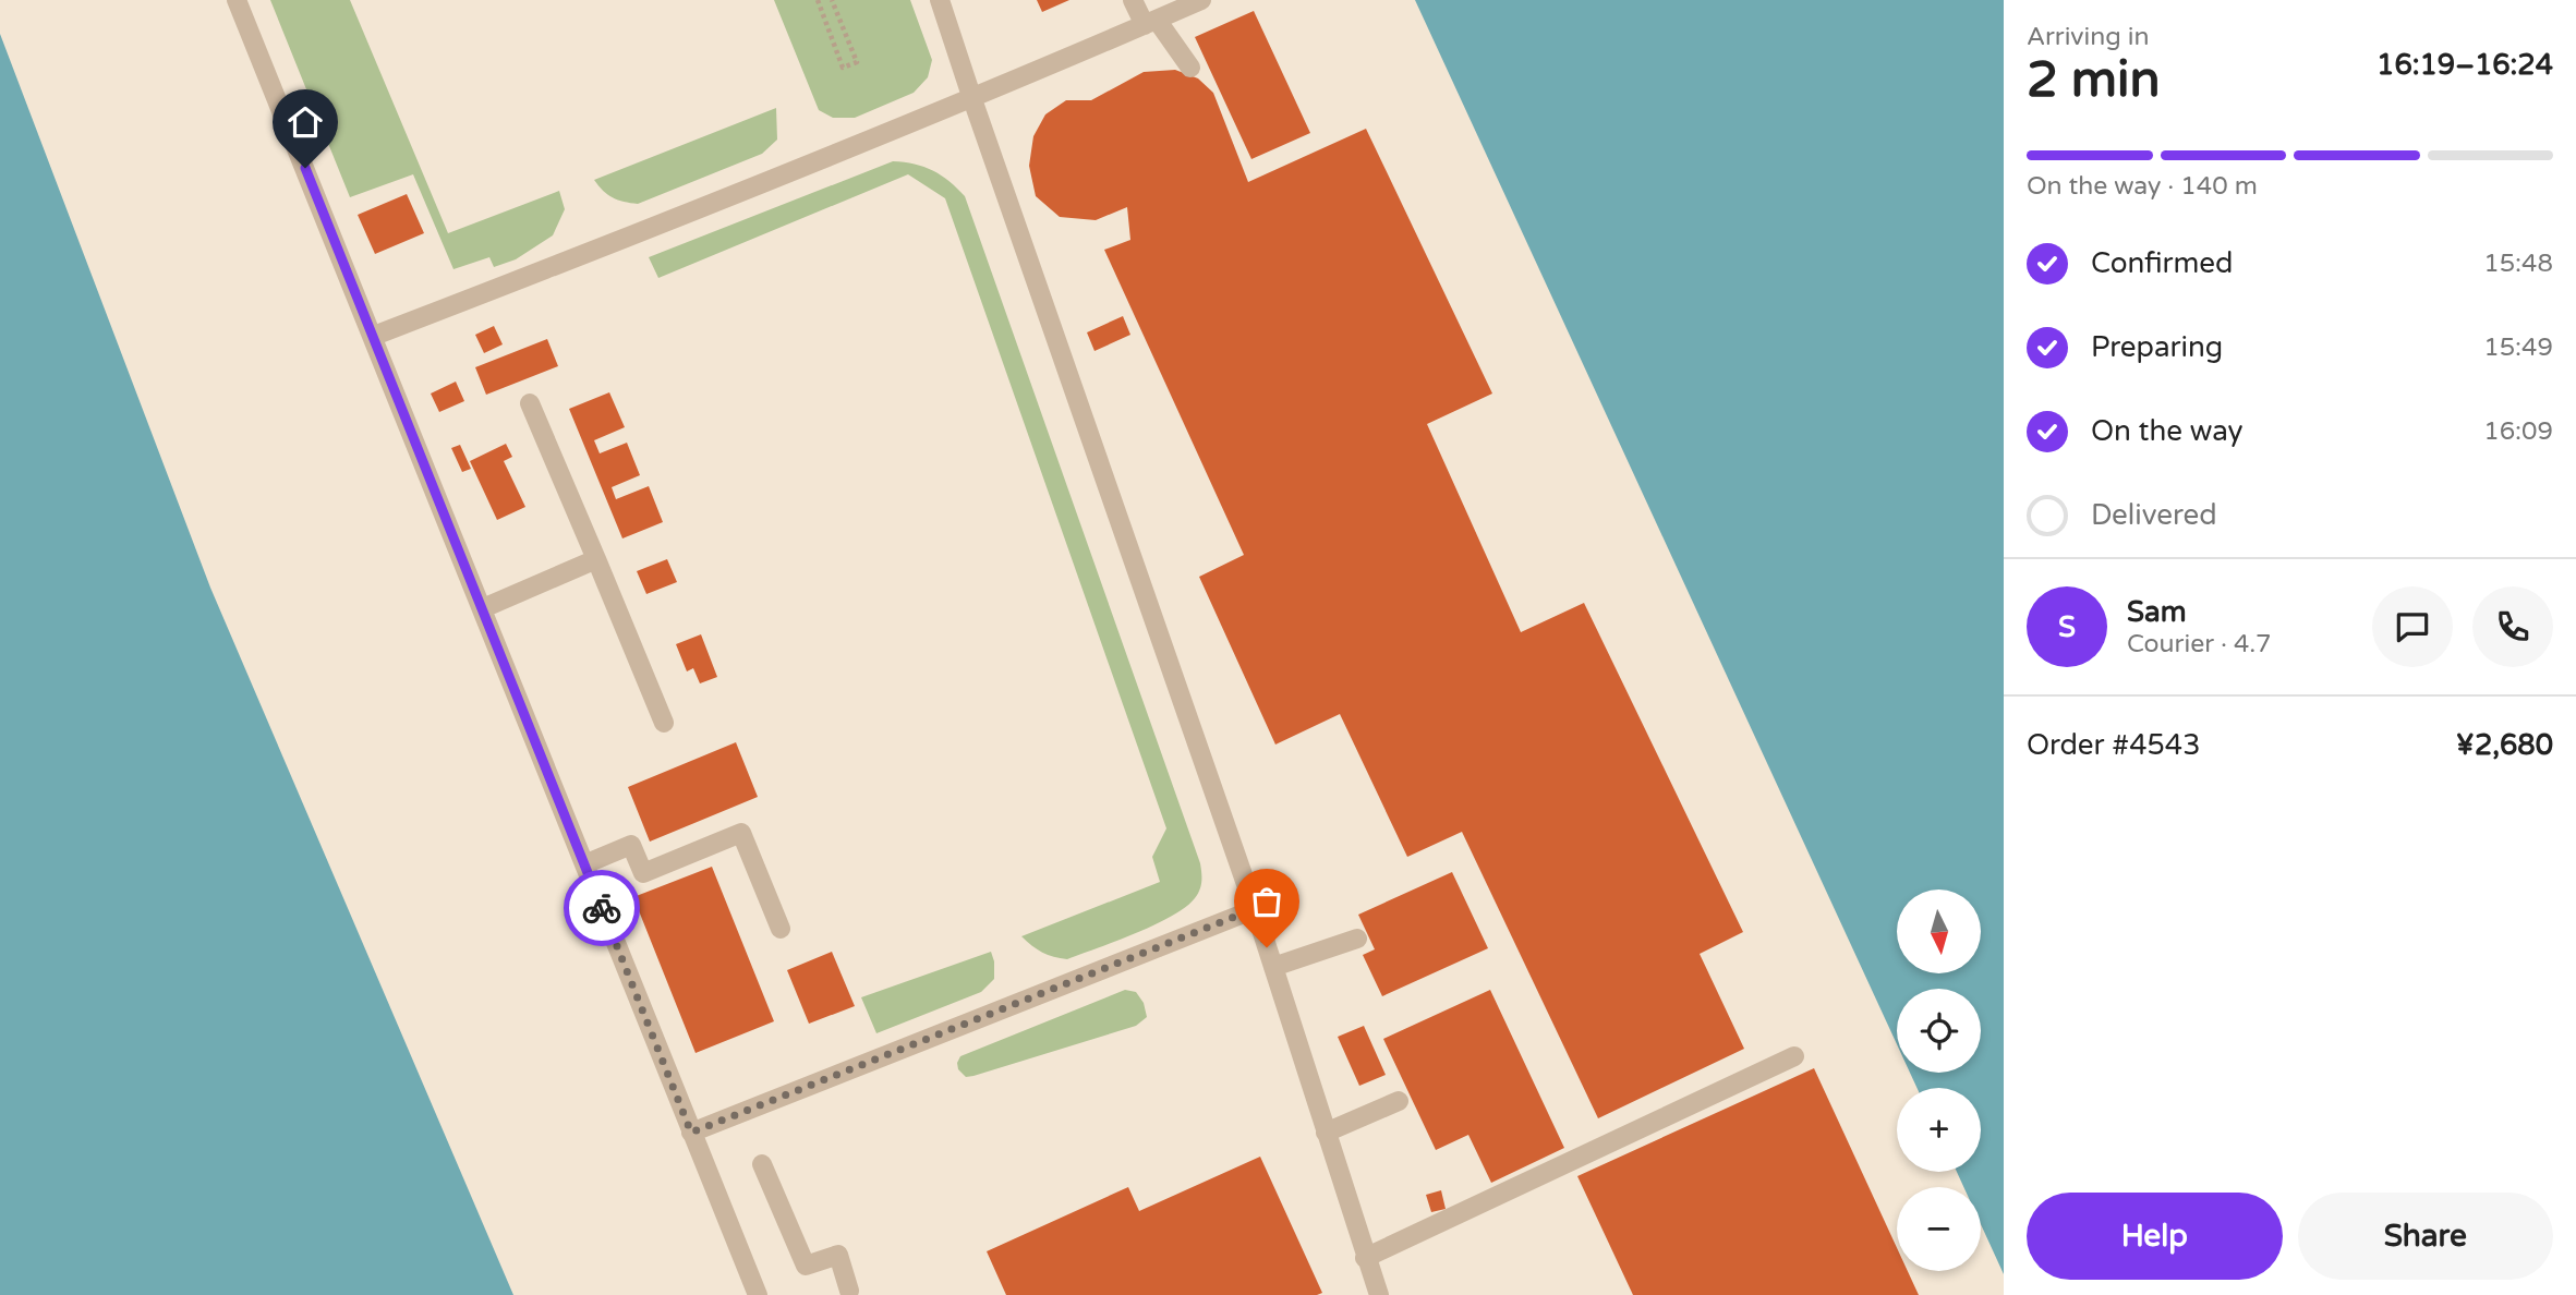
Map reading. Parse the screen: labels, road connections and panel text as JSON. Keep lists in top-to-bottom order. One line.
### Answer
{"north":"bottom","page":{"heading":["2 min","Arriving in","16:19–16:24"],"panel":["Sam","Courier · 4.7","Order #4543","¥2,680"],"bar":"On the way · 140 m","list":[["Confirmed","15:48"],["Preparing","15:49"],["On the way","16:09"],"Delivered"],"round":"S","map_buttons":["+","−"],"buttons":["Help","Share"]}}
